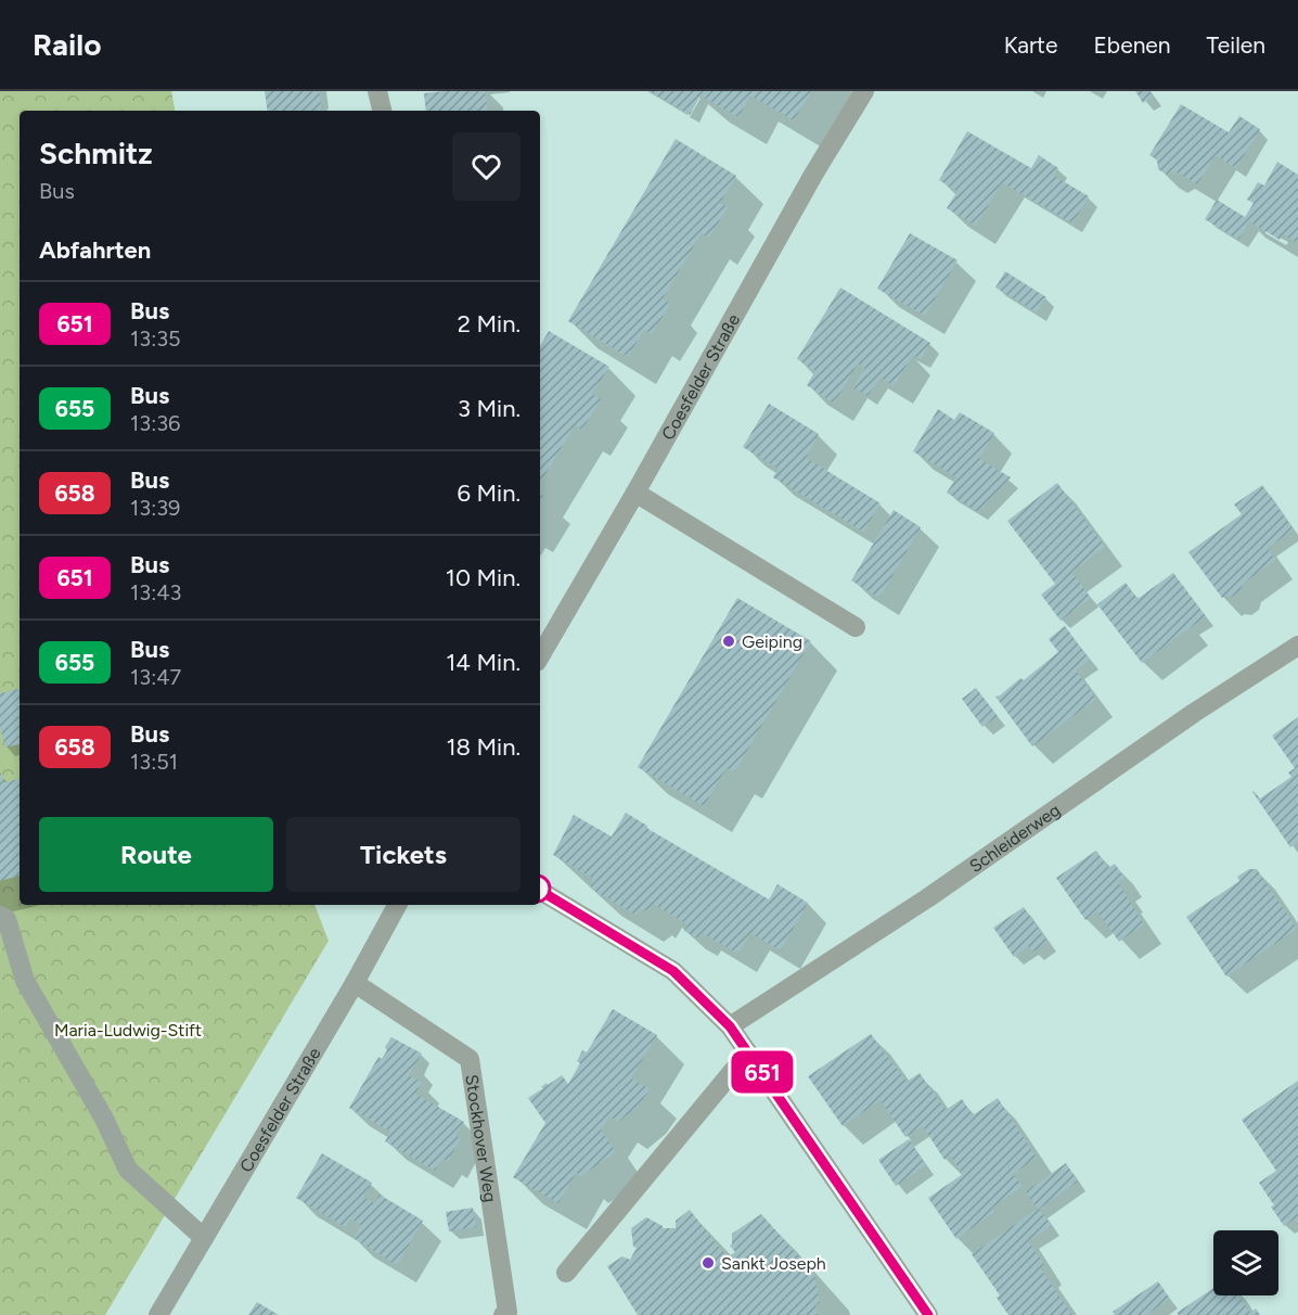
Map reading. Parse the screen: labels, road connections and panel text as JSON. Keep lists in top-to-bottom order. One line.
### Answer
{"streets":{"street":["Coesfelder Straße","Schleiderweg","Stockhover Weg"]},"crossings":[["Coesfelder Straße","Stockhover Weg"]],"parks":["Maria-Ludwig-Stift"],"places":["Geiping","Sankt Joseph"],"lines":["bus line 651"],"page":{"header":"Railo","nav":["Karte","Ebenen","Teilen"],"on_map":"651","heading":[["Schmitz","Bus"],"Abfahrten"],"list":[{"mark":"651","name":"Bus","note":"13:35","value":"2 Min."},{"mark":"655","name":"Bus","note":"13:36","value":"3 Min."},{"mark":"658","name":"Bus","note":"13:39","value":"6 Min."},{"mark":"651","name":"Bus","note":"13:43","value":"10 Min."},{"mark":"655","name":"Bus","note":"13:47","value":"14 Min."},{"mark":"658","name":"Bus","note":"13:51","value":"18 Min."}],"buttons":["Route","Tickets"]}}
